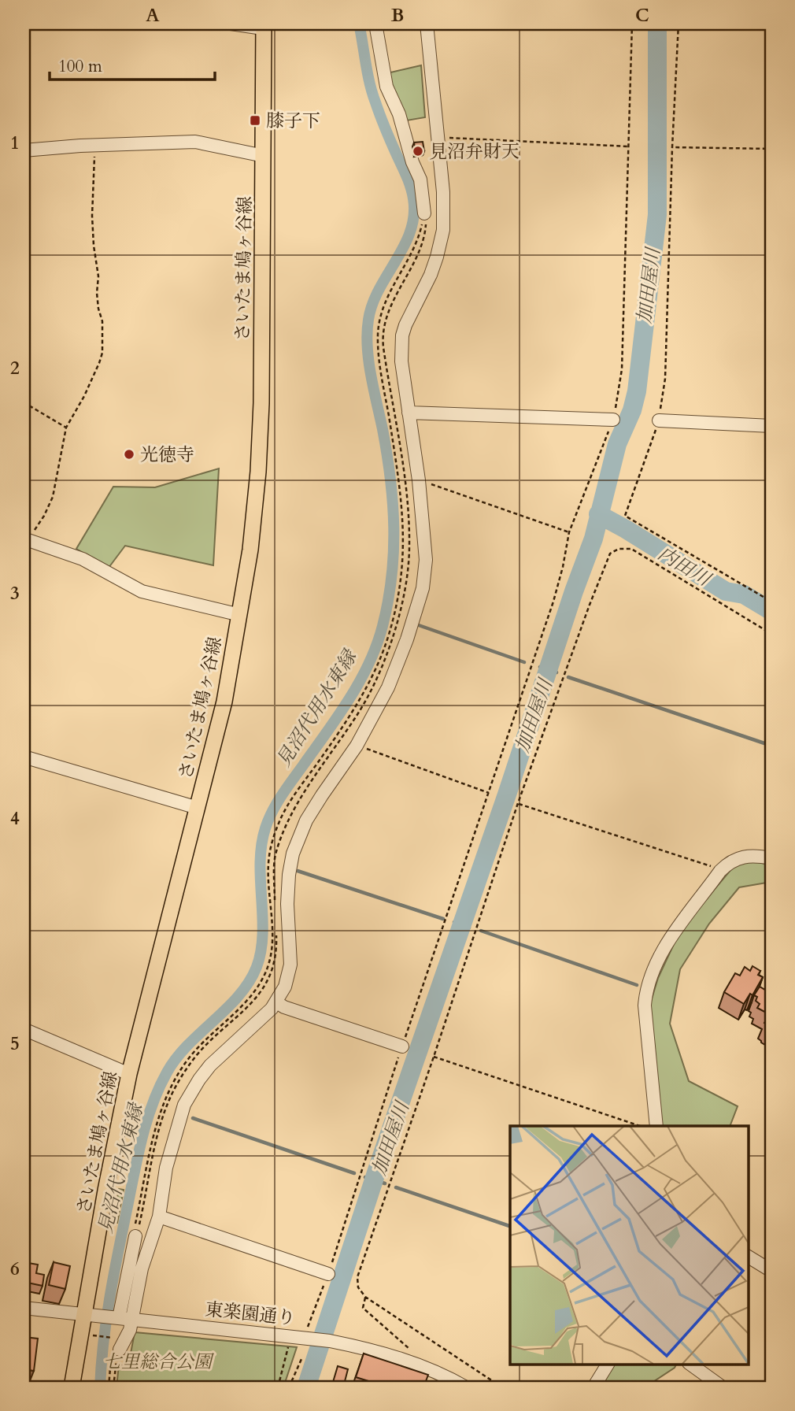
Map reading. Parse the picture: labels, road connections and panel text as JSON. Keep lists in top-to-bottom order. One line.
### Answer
{"streets":{"main road":["さいたま鳩ヶ谷線"],"street":["東楽園通り"]},"crossings":[["さいたま鳩ヶ谷線","東楽園通り"]],"water":["加田屋川","内田川","見沼代用水東縁"],"parks":["七里総合公園"],"places":{"transit":["膝子下"],"other":["見沼弁財天","光徳寺"]},"scale_bar":"100 m","grid":{"columns":["A","B","C"],"rows":["1","2","3","4","5","6"]}}
